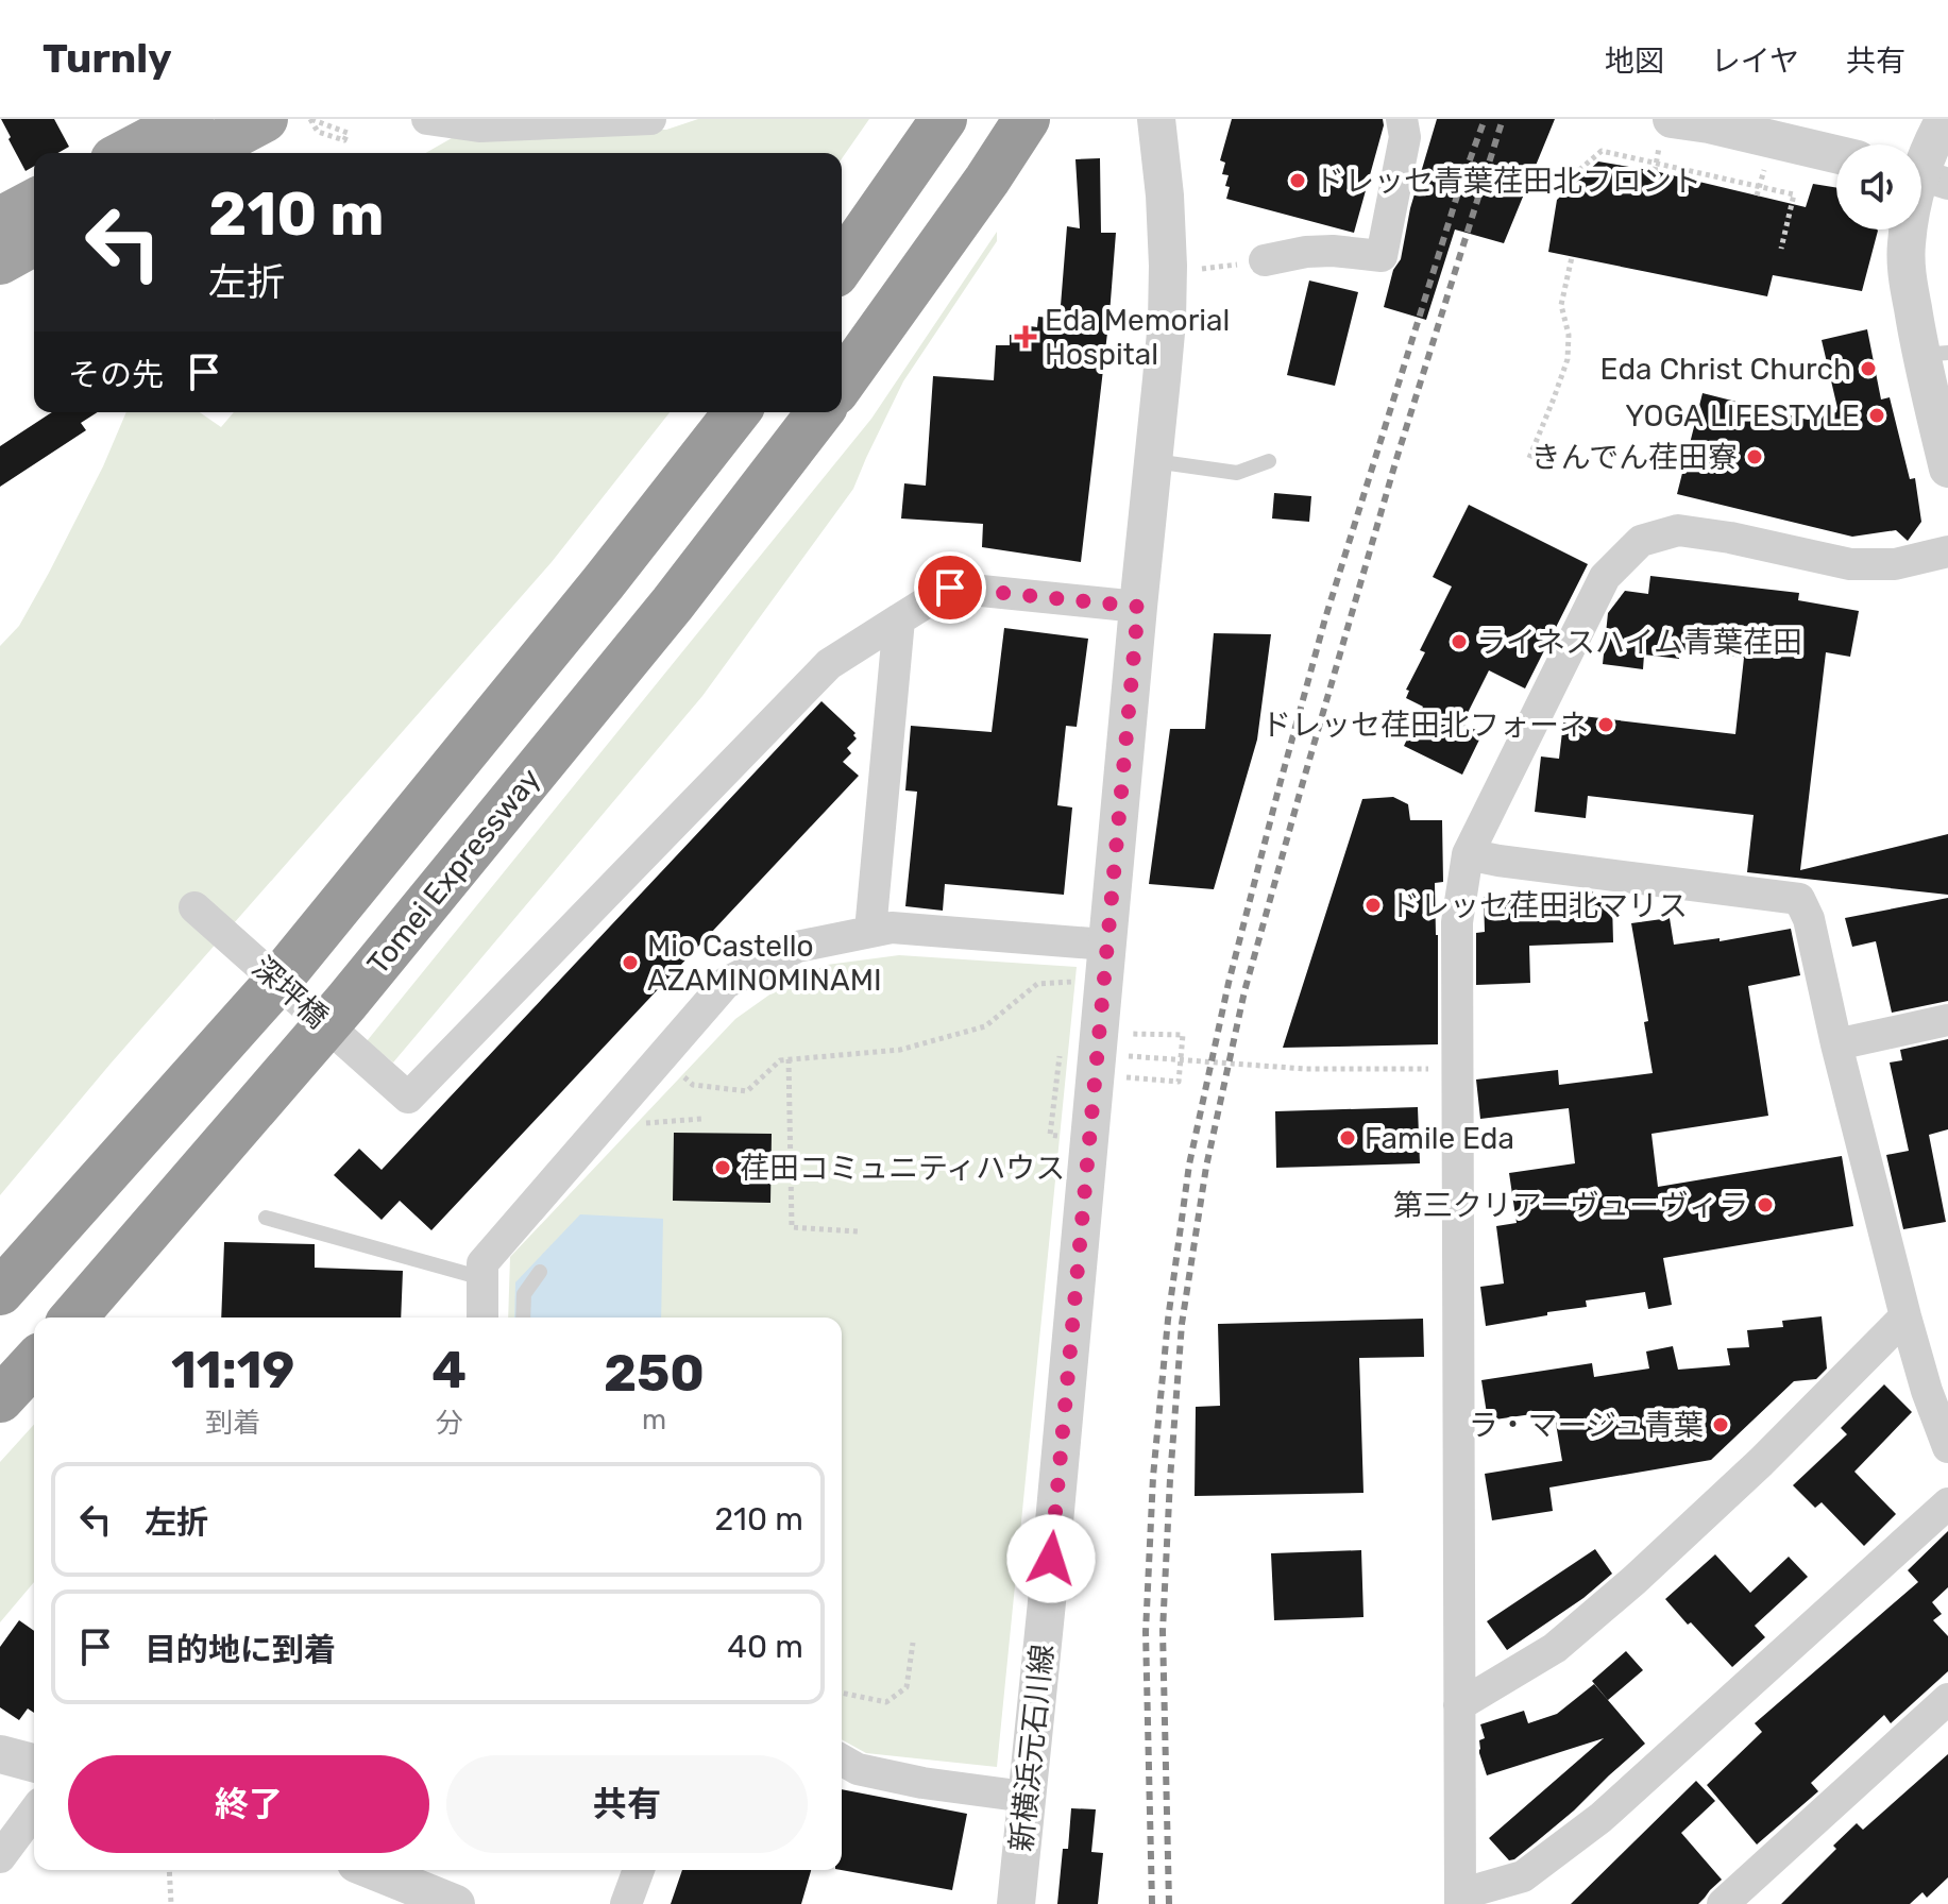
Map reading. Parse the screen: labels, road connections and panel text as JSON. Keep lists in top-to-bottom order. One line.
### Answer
{"streets":{"highway":["Tomei Expressway"],"street":["深坪橋","新横浜元石川線"]},"places":{"other":["ドレッセ青葉荏田北フロント","Eda Christ Church","YOGA LIFESTYLE","きんでん荏田寮","ライネスハイム青葉荏田","ドレッセ荏田北フォーネ","ドレッセ荏田北マリス","Mio Castello AZAMINOMINAMI","Famile Eda","荏田コミュニティハウス","第三クリアーヴューヴィラ","ラ・マージュ青葉"],"health":["Eda Memorial Hospital"]},"page":{"header":"Turnly","nav":["地図","レイヤ","共有"],"turn":["210 m","左折"],"then":"その先","eta":["11:19","到着","4","分","250","m"],"list":[{"name":"左折","value":"210 m"},{"name":"目的地に到着","value":"40 m"}],"buttons":["終了","共有"]}}
